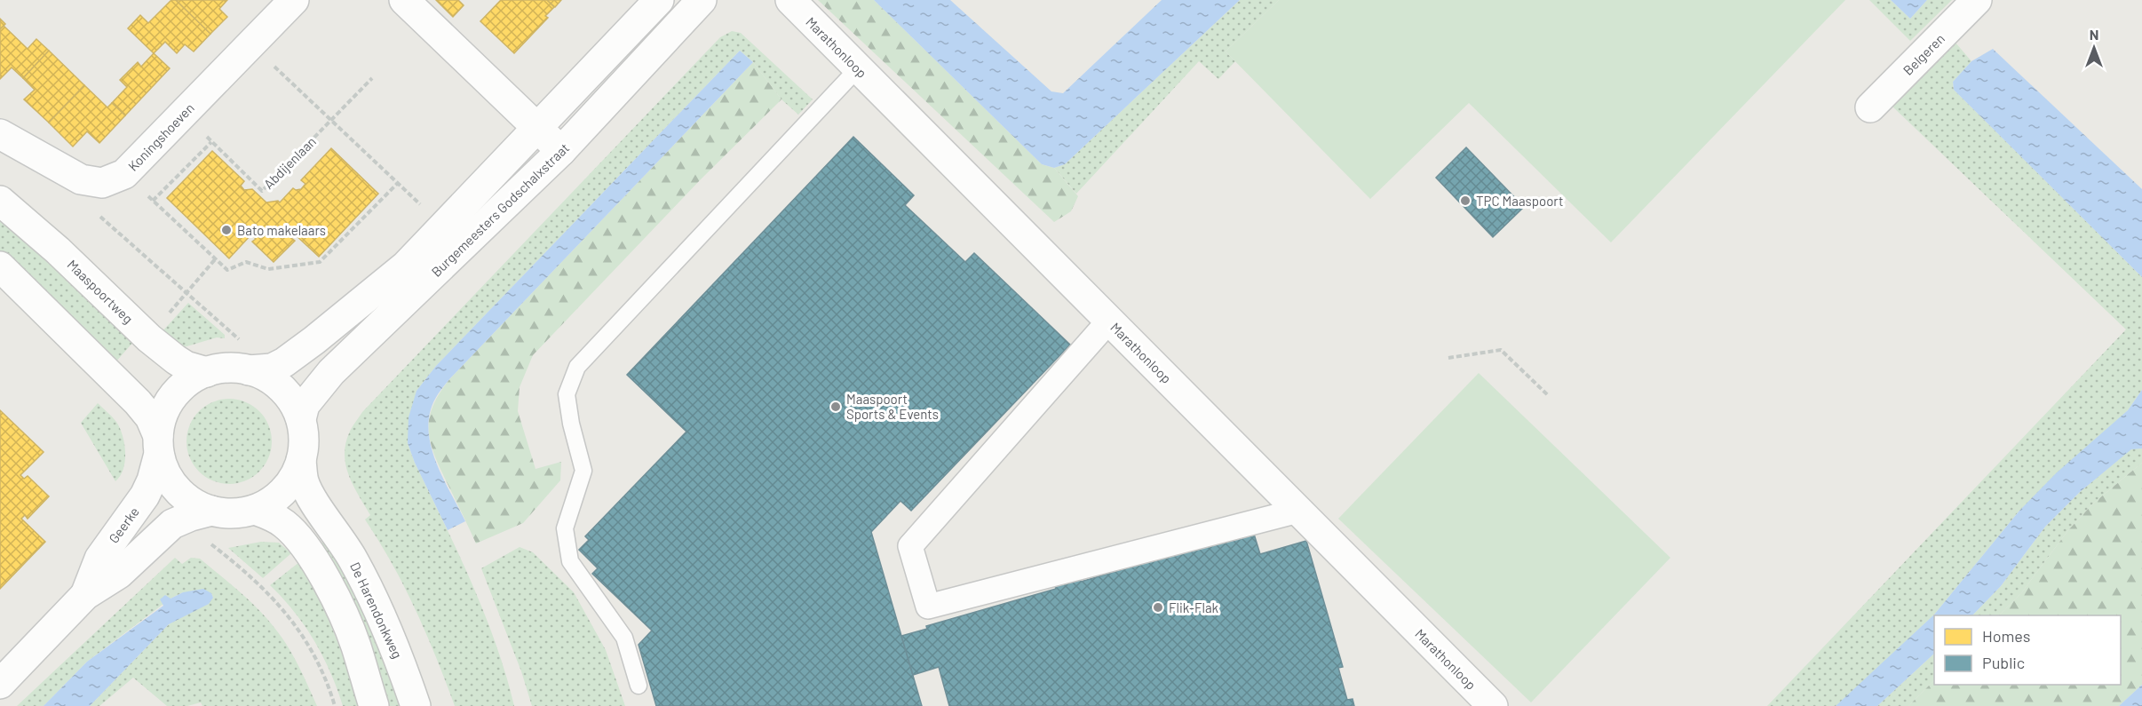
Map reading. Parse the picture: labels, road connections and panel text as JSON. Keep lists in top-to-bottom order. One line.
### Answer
{"streets":{"street":["Marathonloop","Belgeren","Koningshoeven","Burgemeesters Godschalxstraat","Maaspoortweg","Geerke","De Harendonkweg"],"path":["Abdijenlaan"]},"crossings":[["Koningshoeven","Abdijenlaan"],["Burgemeesters Godschalxstraat","Maaspoortweg"],["Burgemeesters Godschalxstraat","Geerke"],["Burgemeesters Godschalxstraat","De Harendonkweg"],["Maaspoortweg","Geerke"],["Maaspoortweg","De Harendonkweg"],["Geerke","De Harendonkweg"]],"places":["TPC Maaspoort","Bato makelaars","Maaspoort Sports & Events","Flik-Flak"],"legend":["Homes","Public"],"north":"top"}
